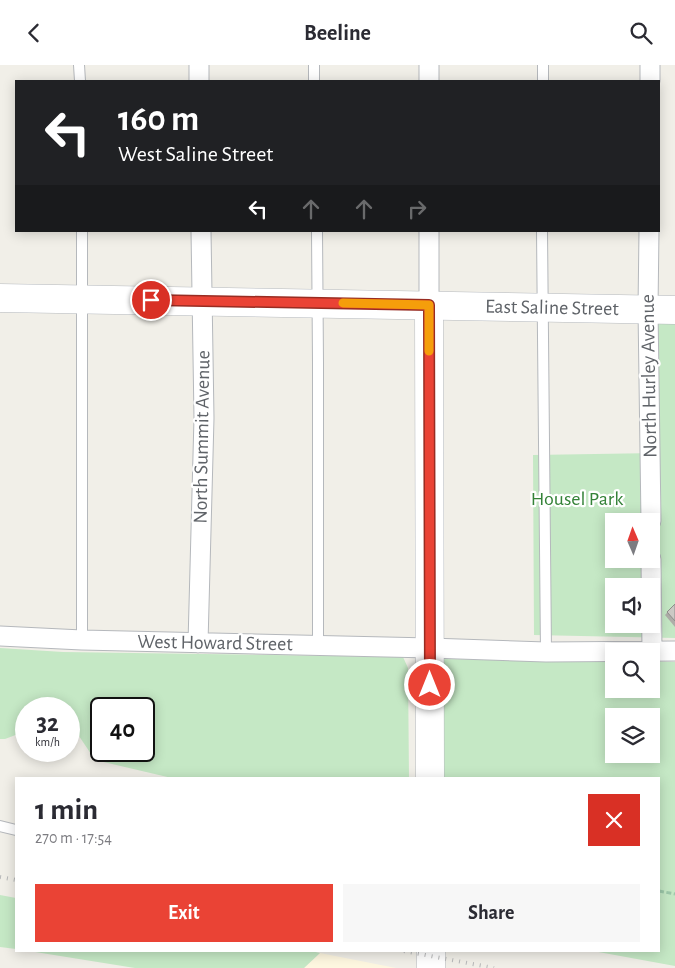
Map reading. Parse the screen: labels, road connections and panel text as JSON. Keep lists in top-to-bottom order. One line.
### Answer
{"streets":{"street":["East Saline Street","North Hurley Avenue","North Summit Avenue","West Howard Street"]},"crossings":[["East Saline Street","North Hurley Avenue"],["East Saline Street","North Summit Avenue"],["North Summit Avenue","West Howard Street"]],"parks":["Housel Park"],"north":"top","page":{"header":"Beeline","turn":["160 m","West Saline Street"],"speed":"32 km/h","limit":"40","heading":["1 min","270 m · 17:54"],"buttons":["Exit","Share"]}}
